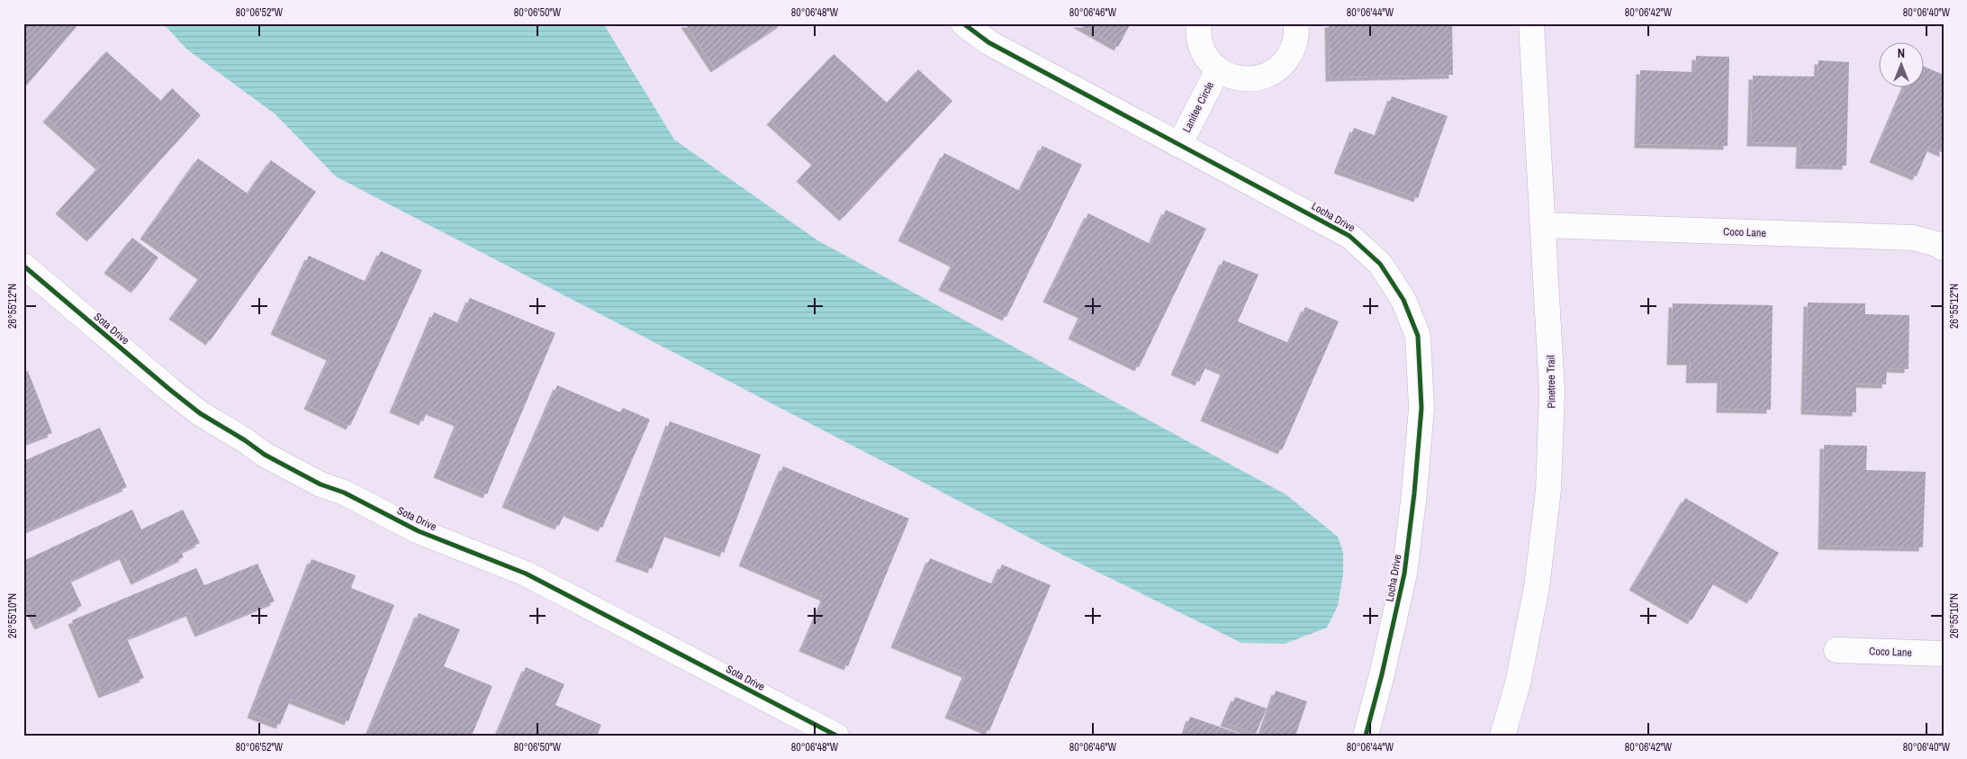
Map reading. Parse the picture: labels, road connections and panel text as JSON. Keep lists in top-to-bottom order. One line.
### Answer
{"streets":{"street":["Lanitee Circle","Locha Drive","Coco Lane","Sota Drive","Pinetree Trail"]},"crossings":[["Lanitee Circle","Locha Drive"],["Coco Lane","Pinetree Trail"]],"north":"top","coordinates":["80°06'52\"W","80°06'50\"W","80°06'48\"W","80°06'46\"W","80°06'44\"W","80°06'42\"W","80°06'40\"W","26°55'12\"N","26°55'10\"N"]}
